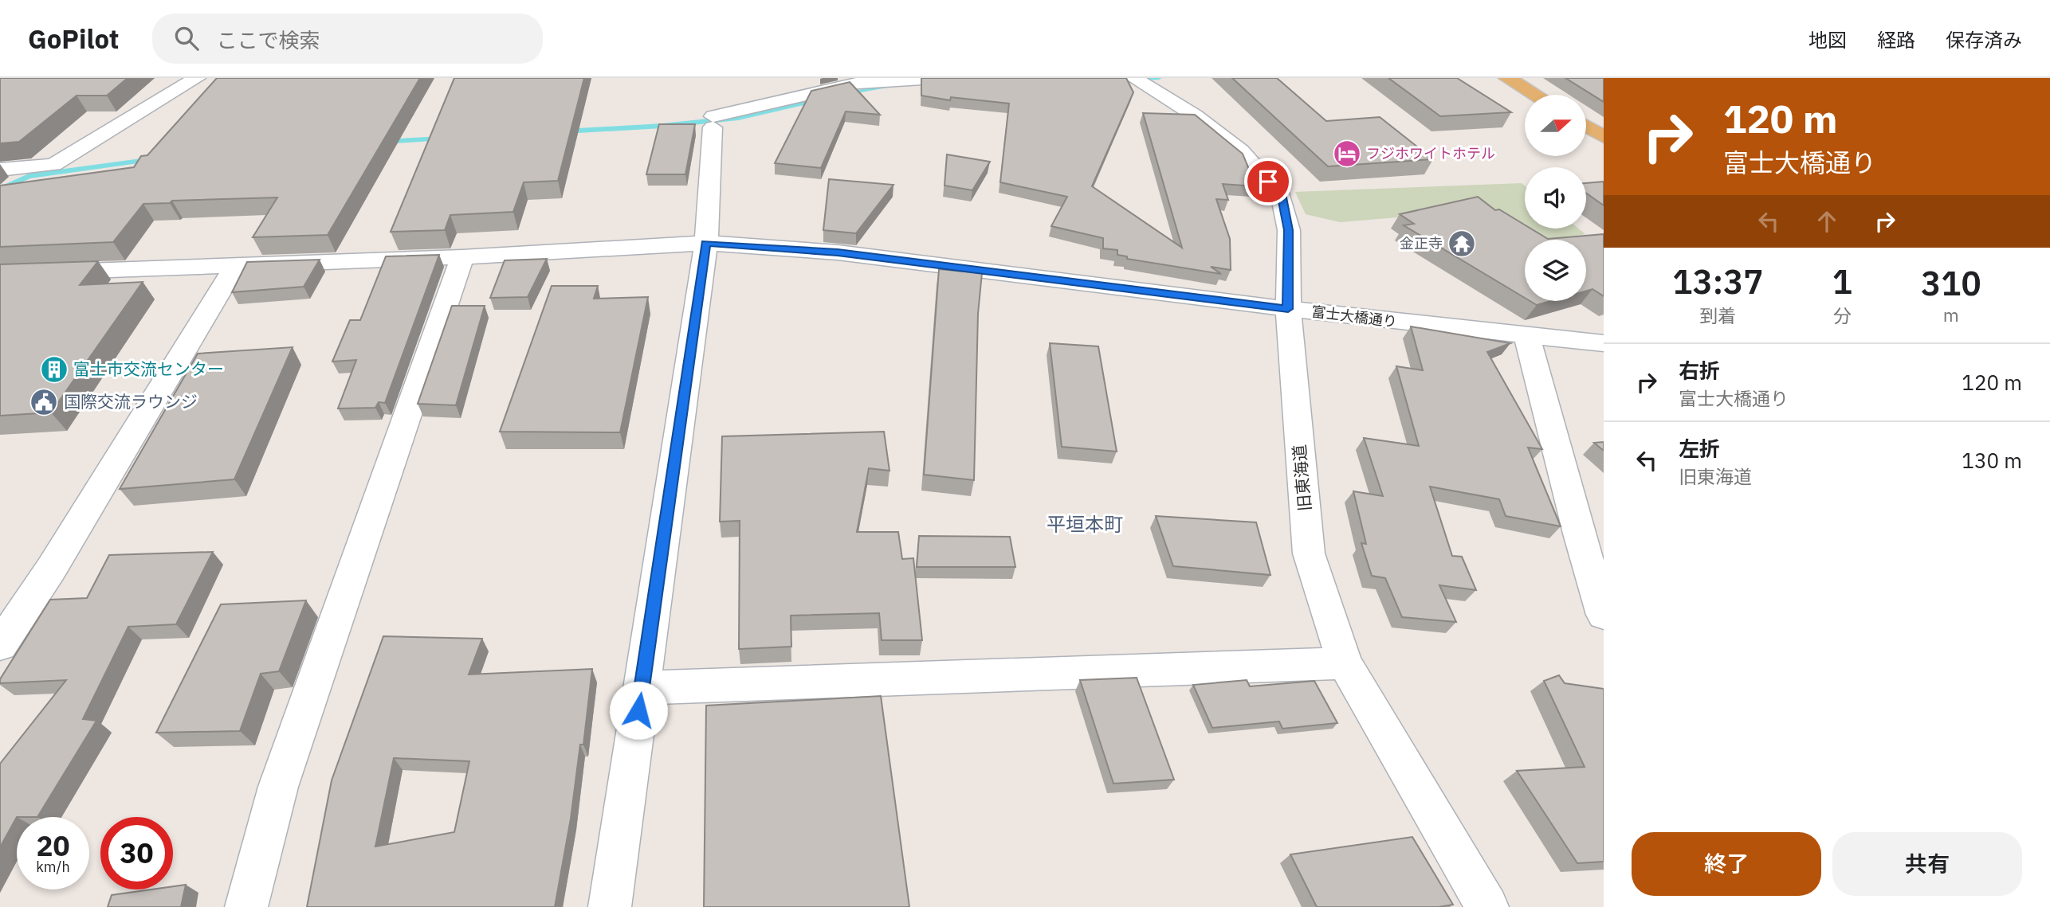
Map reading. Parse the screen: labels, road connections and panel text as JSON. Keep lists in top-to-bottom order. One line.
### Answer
{"streets":{"street":["富士大橋通り","旧東海道"]},"crossings":[["富士大橋通り","旧東海道"]],"districts":["平垣本町"],"places":{"hotel":["フジホワイトホテル"],"temple":["金正寺"],"building":["富士市交流センター"],"public building":["国際交流ラウンジ"]},"north":"right","page":{"header":"GoPilot","search":"ここで検索","nav":["地図","経路","保存済み"],"turn":["120 m","富士大橋通り"],"eta":["13:37","到着","1","分","310","m"],"list":[{"name":"右折","note":"富士大橋通り","value":"120 m"},{"name":"左折","note":"旧東海道","value":"130 m"}],"speed":"20 km/h","limit":"30","buttons":["終了","共有"]}}
